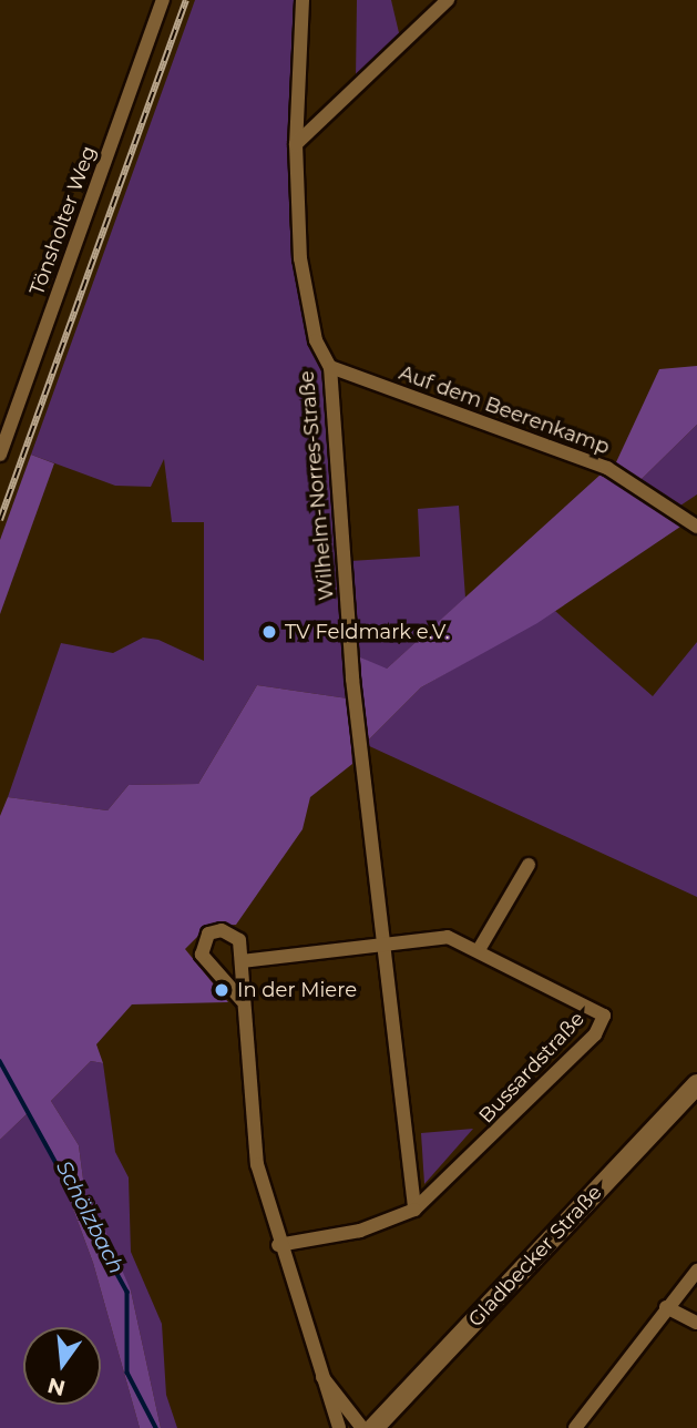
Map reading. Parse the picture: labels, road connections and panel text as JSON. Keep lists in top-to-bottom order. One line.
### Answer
{"streets":{"main road":["Gladbecker Straße"],"street":["Tönsholter Weg","Auf dem Beerenkamp","Wilhelm-Norres-Straße","Bussardstraße"]},"crossings":[["Auf dem Beerenkamp","Wilhelm-Norres-Straße"],["Wilhelm-Norres-Straße","Bussardstraße"]],"water":["Schölzbach"],"places":["TV Feldmark e.V.","In der Miere"],"north":"bottom"}
